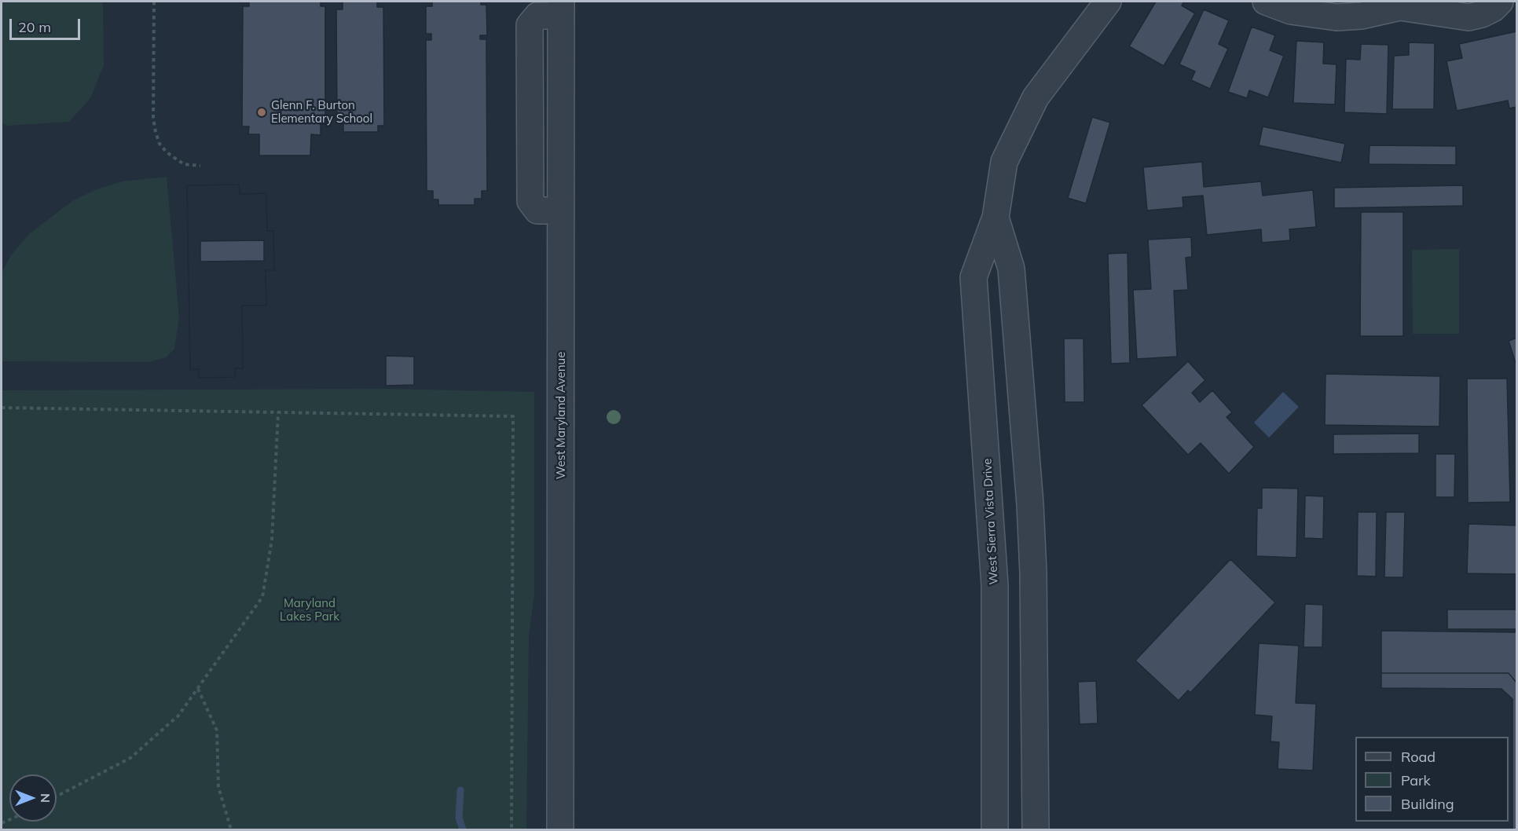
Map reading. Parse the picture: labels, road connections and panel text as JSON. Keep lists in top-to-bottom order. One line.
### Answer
{"streets":{"street":["West Maryland Avenue","West Sierra Vista Drive"]},"parks":["Maryland Lakes Park"],"places":["Glenn F. Burton Elementary School"],"legend":["Road","Park","Building"],"scale_bar":"20 m","north":"right"}
